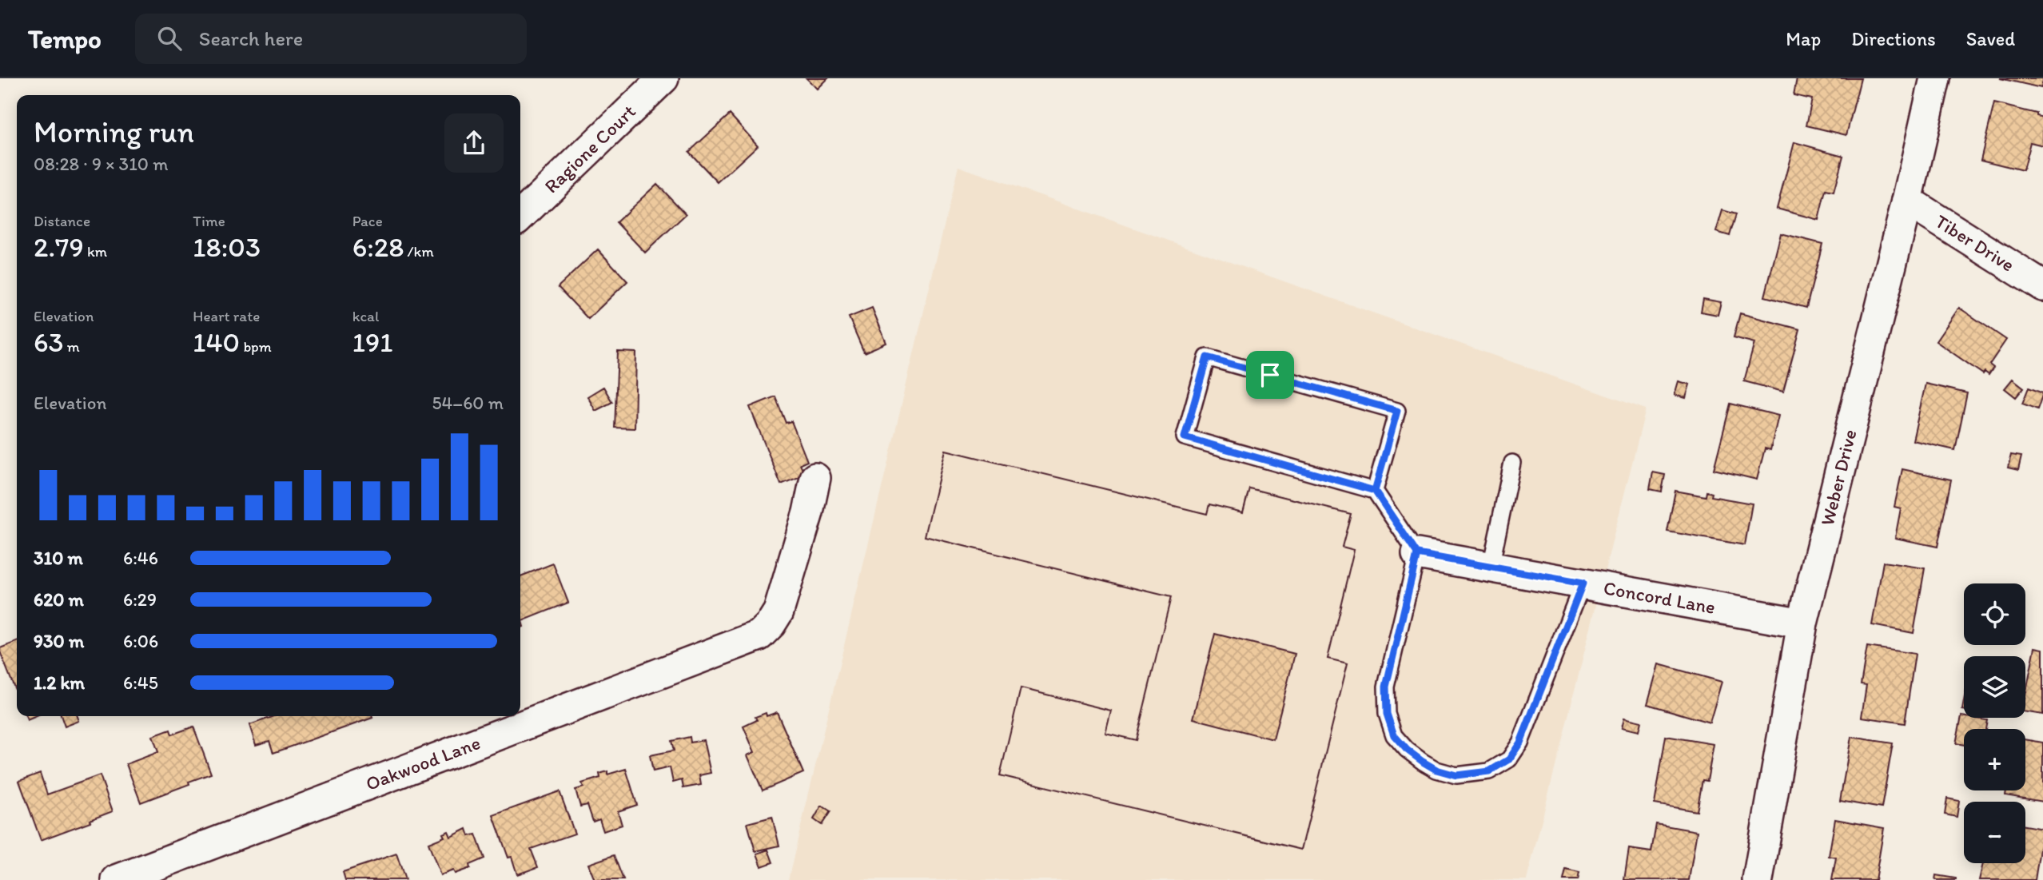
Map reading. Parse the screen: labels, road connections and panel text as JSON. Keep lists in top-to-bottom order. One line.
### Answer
{"streets":{"street":["Ragione Court","Tiber Drive","Weber Drive","Concord Lane","Oakwood Lane"]},"crossings":[["Tiber Drive","Weber Drive"],["Weber Drive","Concord Lane"]],"page":{"header":"Tempo","search":"Search here","nav":["Map","Directions","Saved"],"heading":["Morning run","08:28 · 9 × 310 m"],"stats":[["Distance","2.79 km"],["Time","18:03"],["Pace","6:28 /km"],["Elevation","63 m"],["Heart rate","140 bpm"],["kcal","191"]],"chart":["Elevation","54–60 m"],"list":[{"name":"310 m","note":"6:46"},{"name":"620 m","note":"6:29"},{"name":"930 m","note":"6:06"},{"name":"1.2 km","note":"6:45"}],"map_buttons":["+","−"]}}
